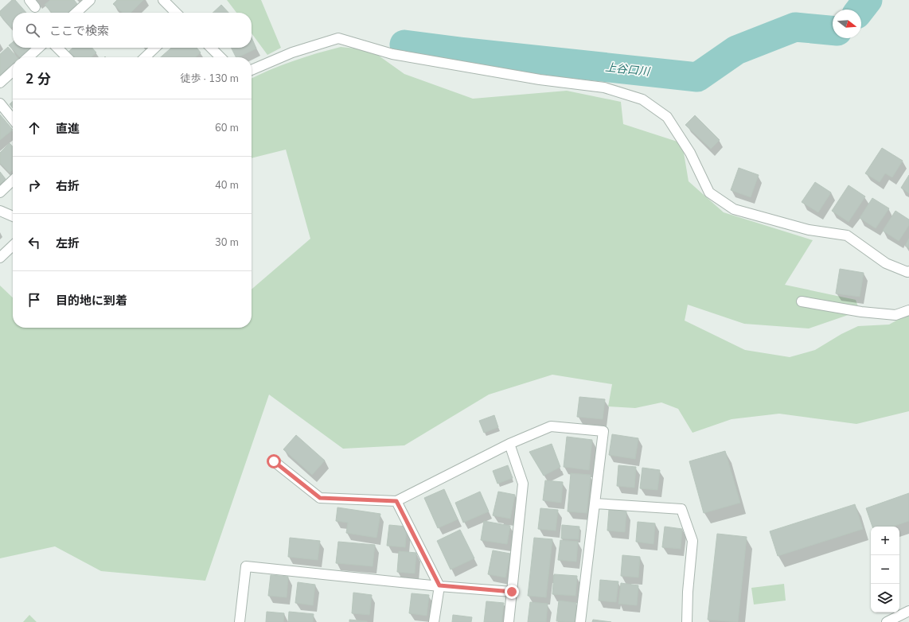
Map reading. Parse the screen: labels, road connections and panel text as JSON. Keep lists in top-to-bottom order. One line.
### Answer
{"water":["上谷口川"],"north":"right","page":{"search":"ここで検索","heading":["2 分","徒歩 · 130 m"],"list":[["直進","60 m"],["右折","40 m"],["左折","30 m"],"目的地に到着"],"map_buttons":["+","−"]}}
